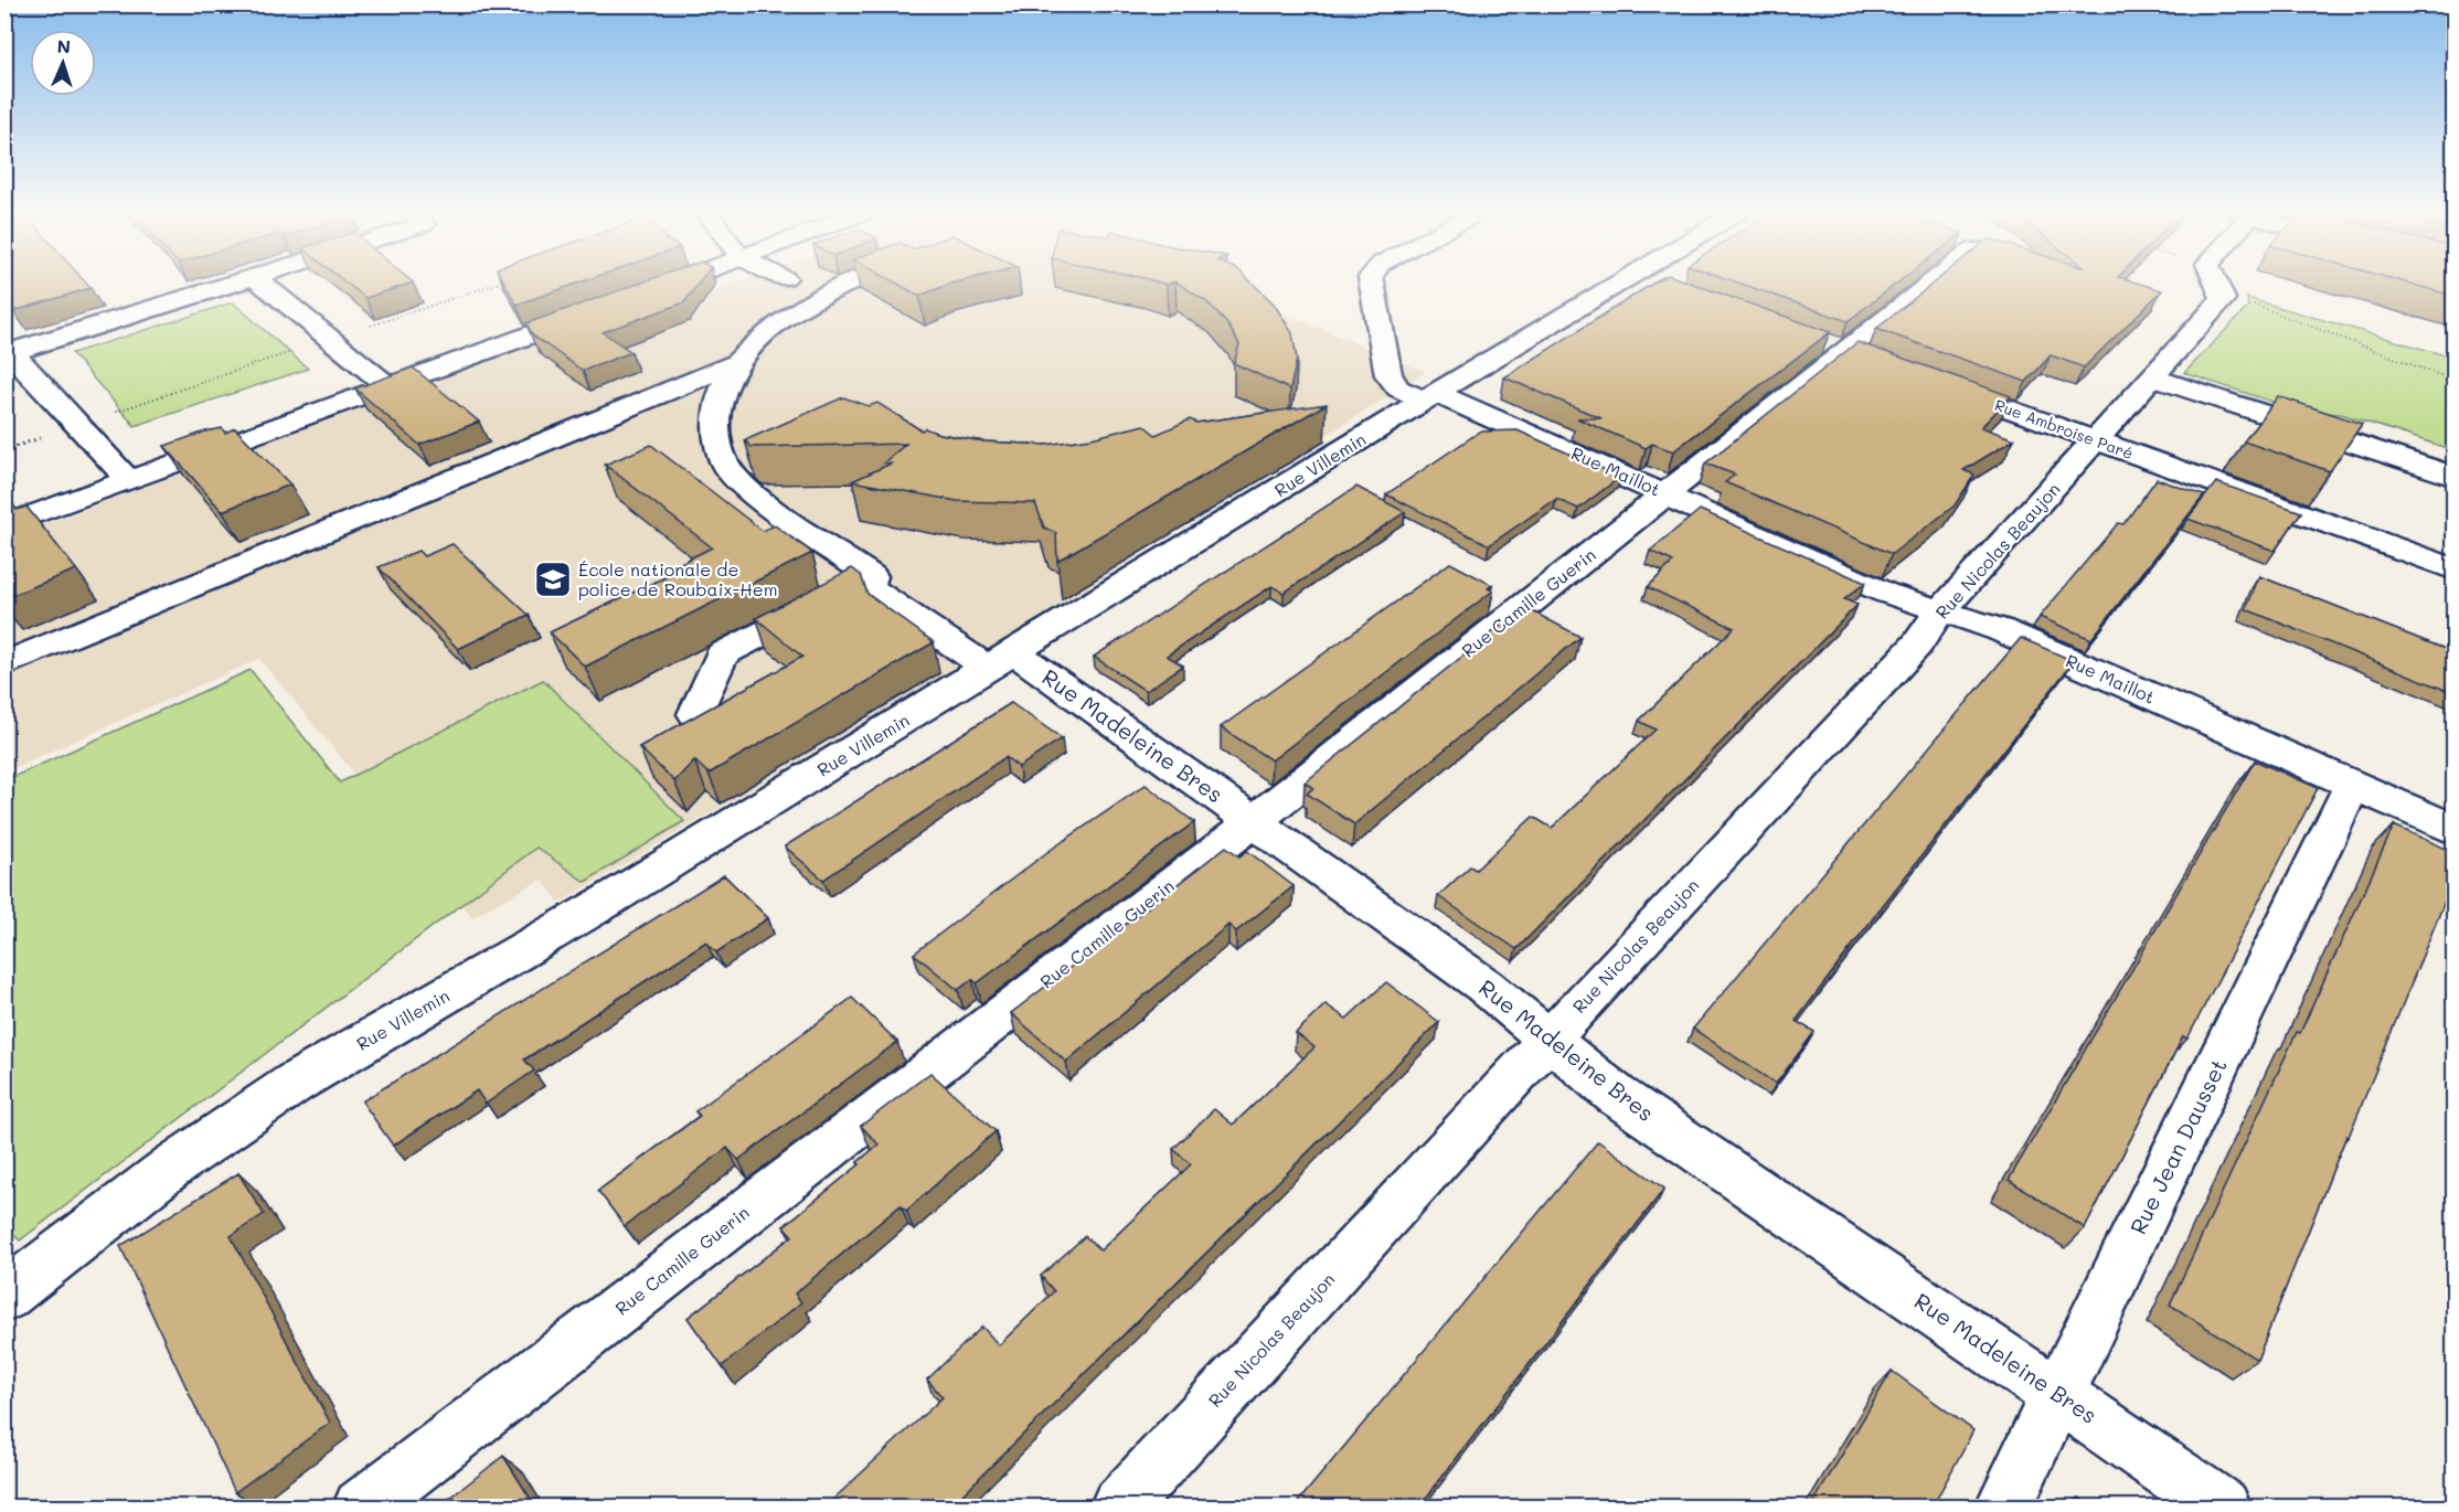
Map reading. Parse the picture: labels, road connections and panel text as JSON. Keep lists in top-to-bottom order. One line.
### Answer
{"streets":{"street":["Rue Ambroise Paré","Rue Villemin","Rue Maillot","Rue Nicolas Beaujon","Rue Camille Guerin","Rue Madeleine Bres","Rue Jean Dausset"]},"crossings":[["Rue Ambroise Paré","Rue Nicolas Beaujon"],["Rue Villemin","Rue Maillot"],["Rue Villemin","Rue Madeleine Bres"],["Rue Maillot","Rue Nicolas Beaujon"],["Rue Maillot","Rue Camille Guerin"],["Rue Maillot","Rue Jean Dausset"],["Rue Nicolas Beaujon","Rue Madeleine Bres"],["Rue Camille Guerin","Rue Madeleine Bres"],["Rue Madeleine Bres","Rue Jean Dausset"]],"places":{"school or university":["École nationale de police de Roubaix-Hem"]},"north":"top"}
